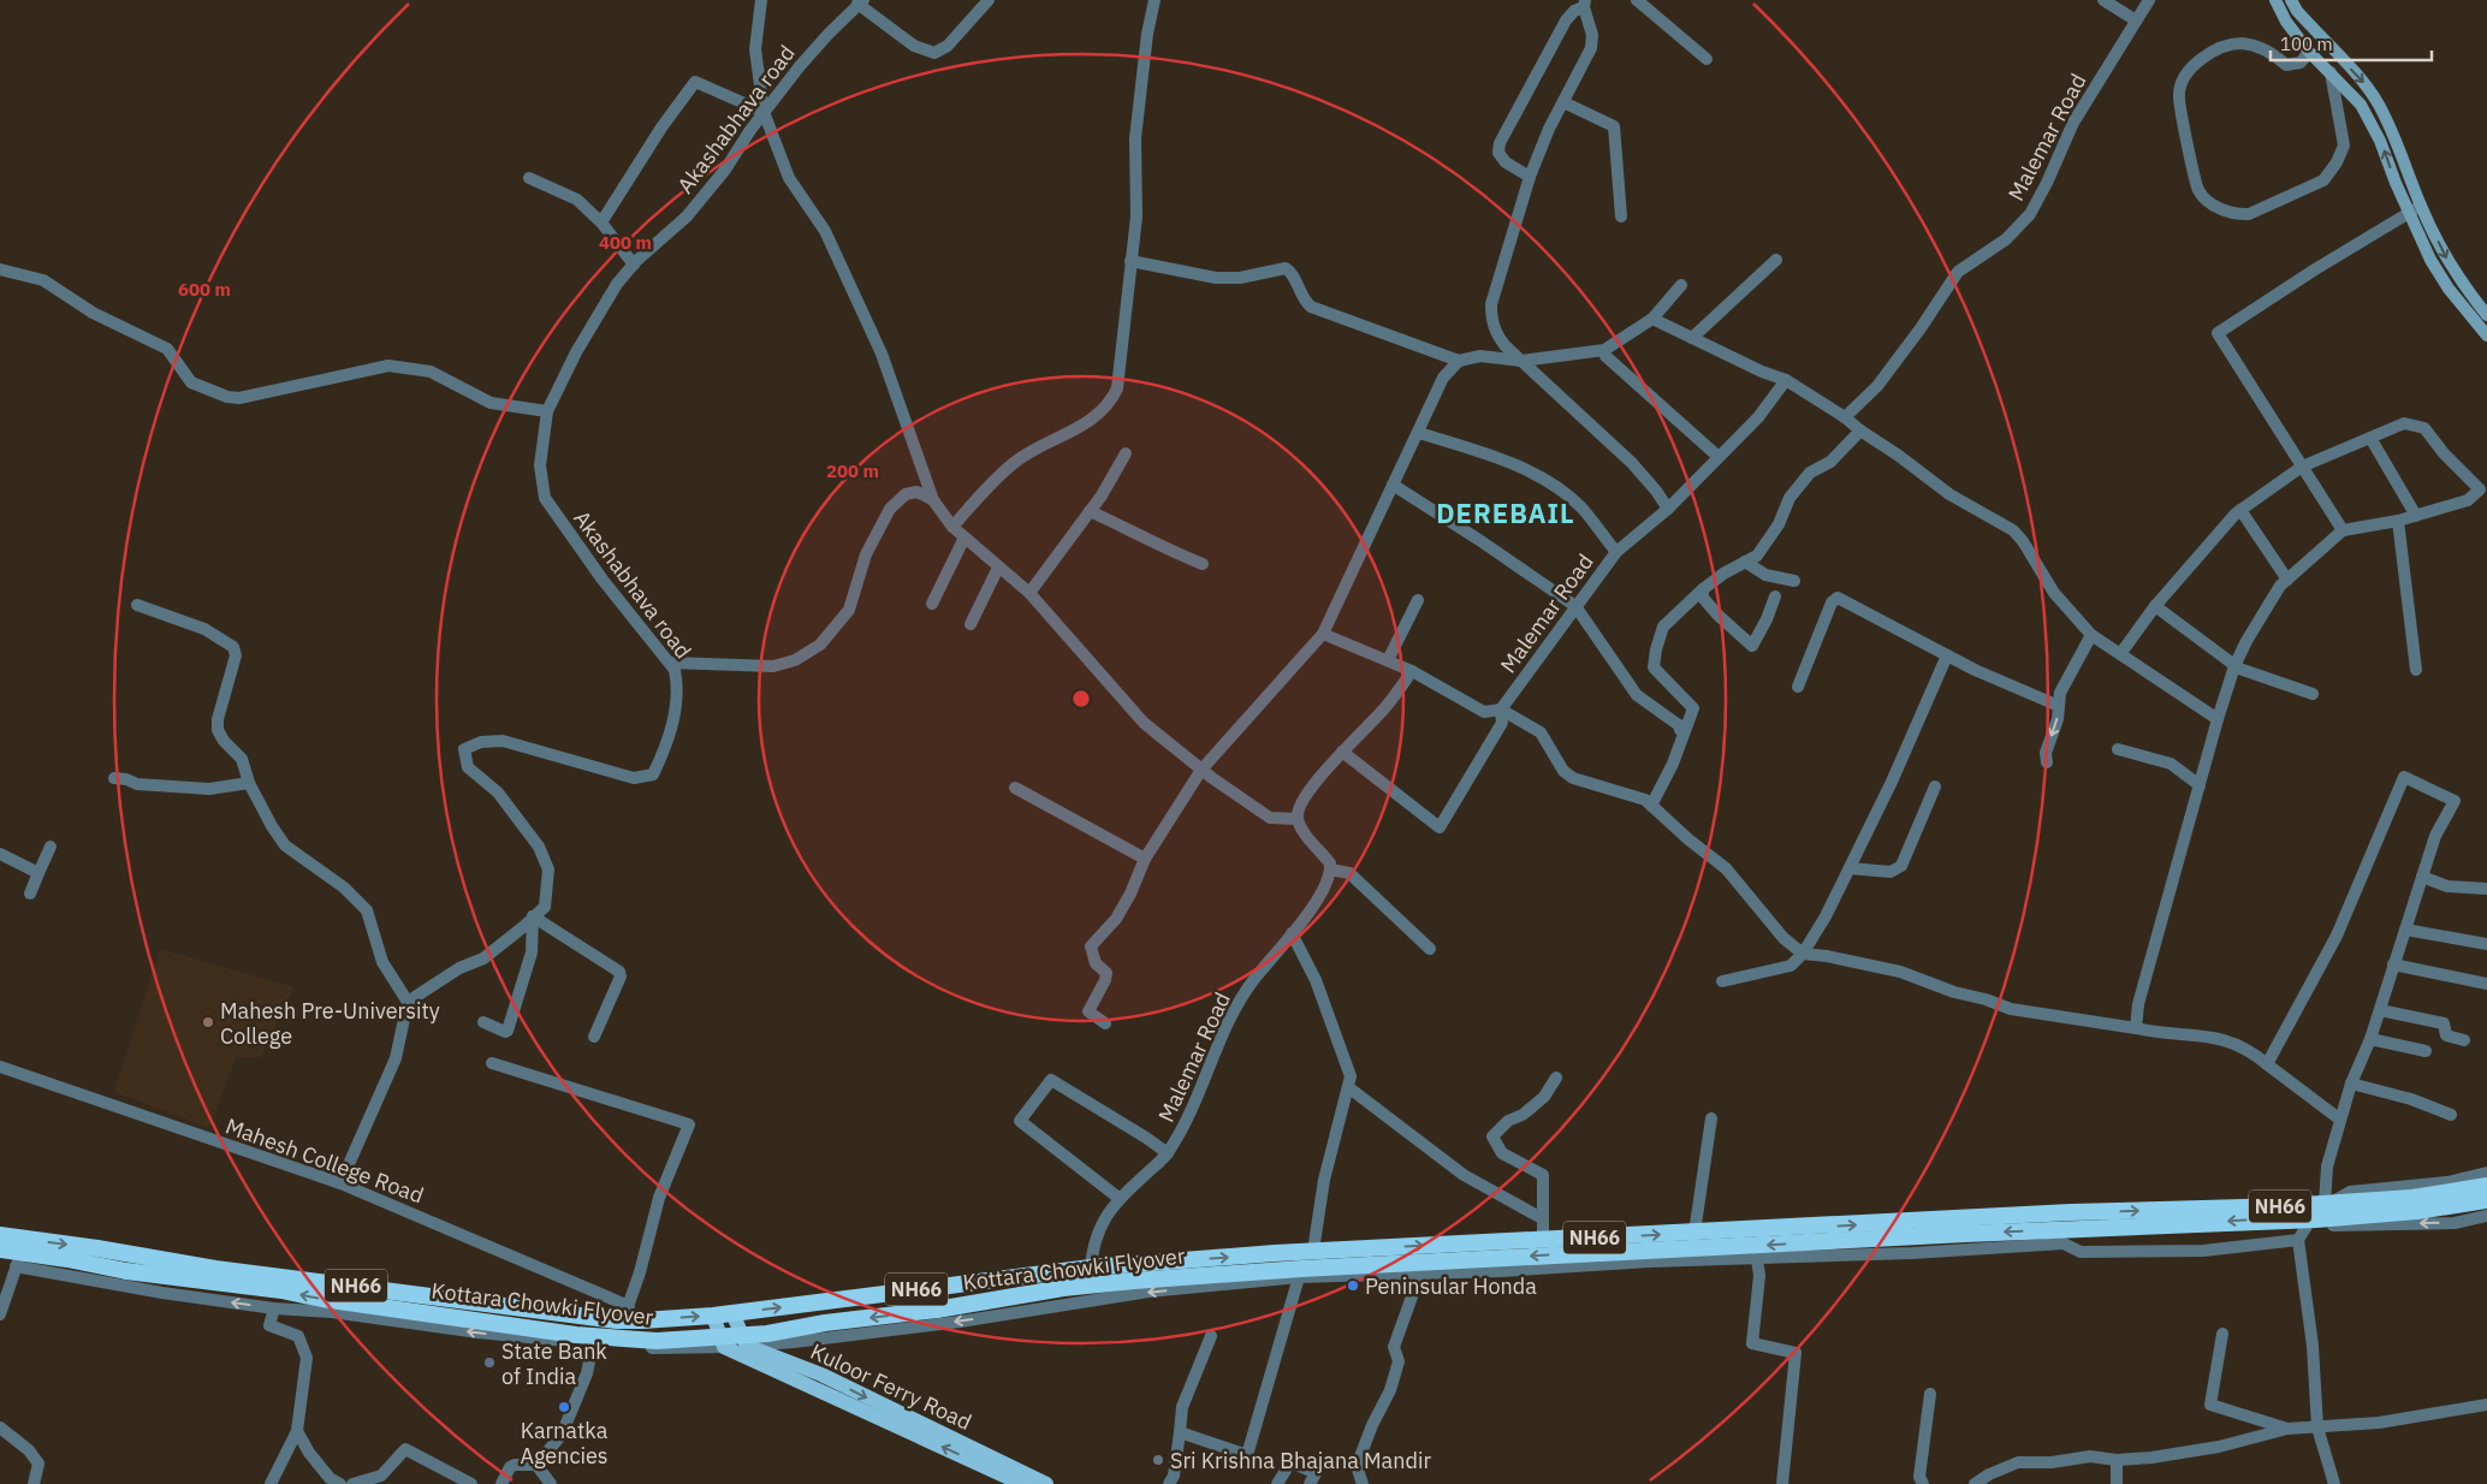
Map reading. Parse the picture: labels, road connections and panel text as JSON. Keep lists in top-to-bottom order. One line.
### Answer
{"streets":{"highway":["NH66","Kottara Chowki Flyover"],"main road":["Kuloor Ferry Road"],"street":["Akashabhava road","Malemar Road","Mahesh College Road"]},"crossings":[["Malemar Road","NH66"],["Mahesh College Road","NH66"],["NH66","Kottara Chowki Flyover"]],"districts":["DEREBAIL"],"places":["Mahesh Pre-University College","Peninsular Honda","State Bank of India","Karnatka Agencies","Sri Krishna Bhajana Mandir"],"scale_bar":"100 m","rings":["400 m","600 m","200 m"]}
